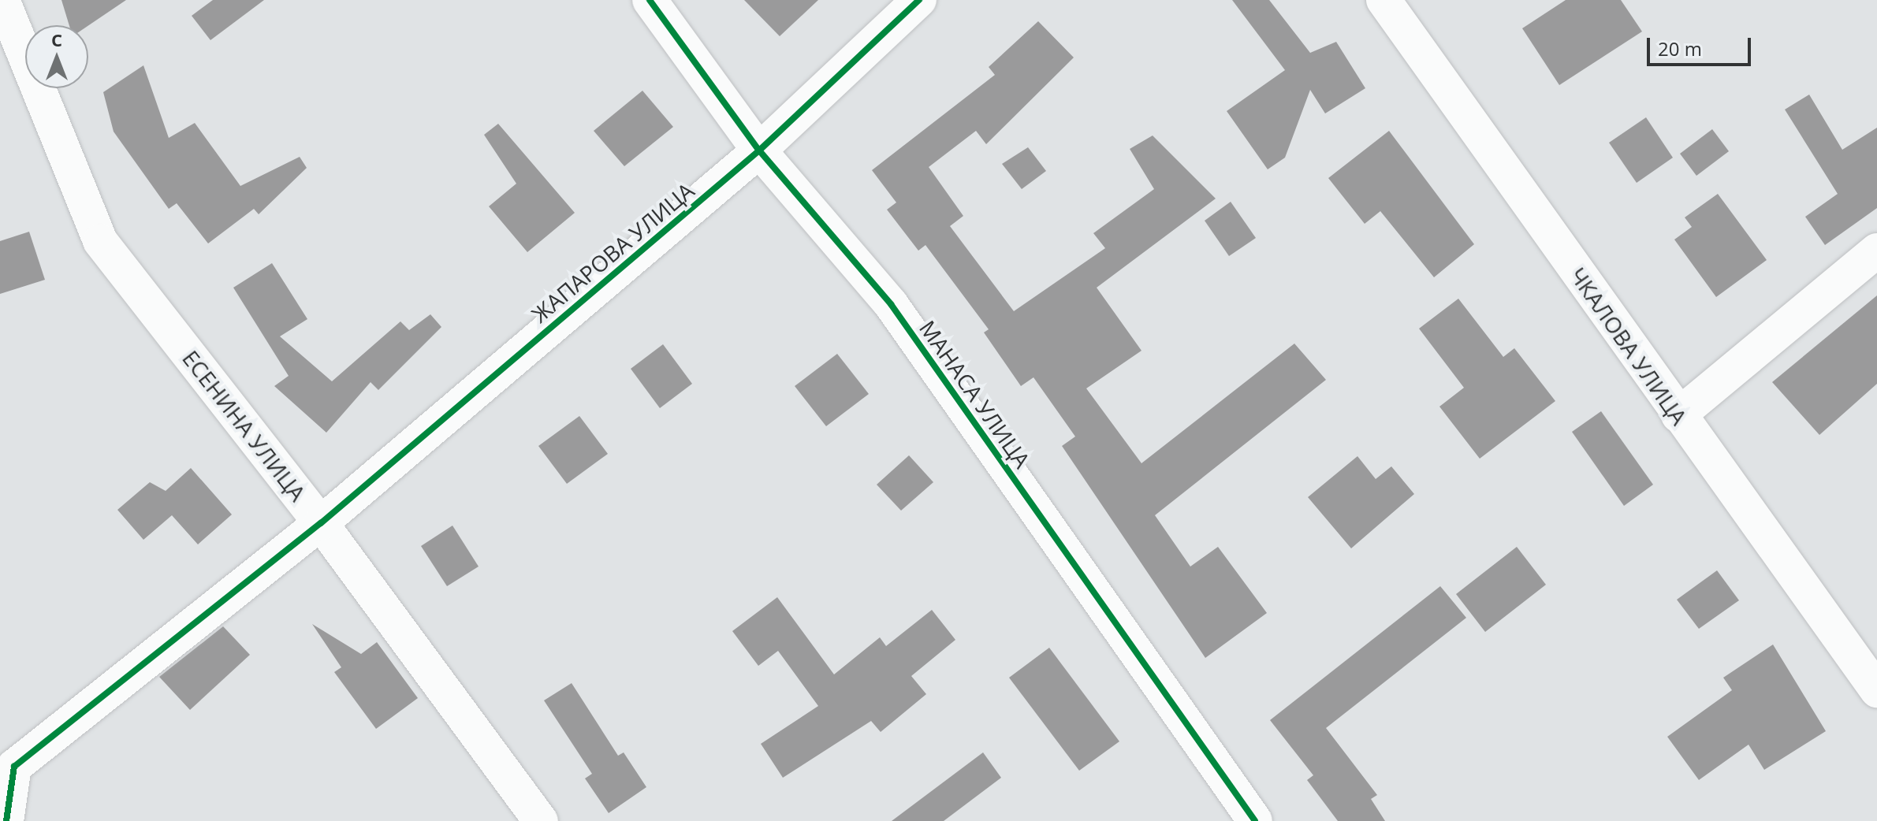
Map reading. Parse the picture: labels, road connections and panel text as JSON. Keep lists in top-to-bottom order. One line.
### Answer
{"streets":{"street":["ЖАПАРОВА УЛИЦА","ЧКАЛОВА УЛИЦА","МАНАСА УЛИЦА","ЕСЕНИНА УЛИЦА"]},"crossings":[["ЖАПАРОВА УЛИЦА","МАНАСА УЛИЦА"],["ЖАПАРОВА УЛИЦА","ЕСЕНИНА УЛИЦА"]],"scale_bar":"20 m","north":"top"}
